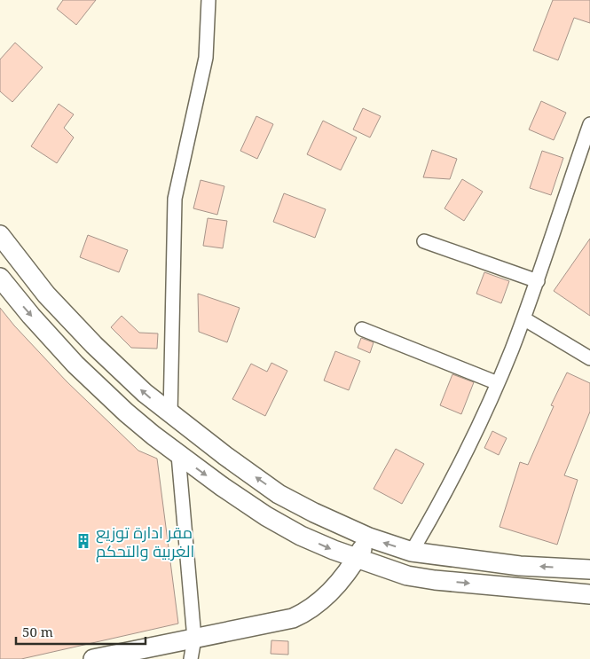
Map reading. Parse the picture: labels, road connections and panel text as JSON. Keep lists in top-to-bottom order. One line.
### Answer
{"places":{"building":["مقر ادارة توزيع الغربية والتحكم"]},"scale_bar":"50 m"}
